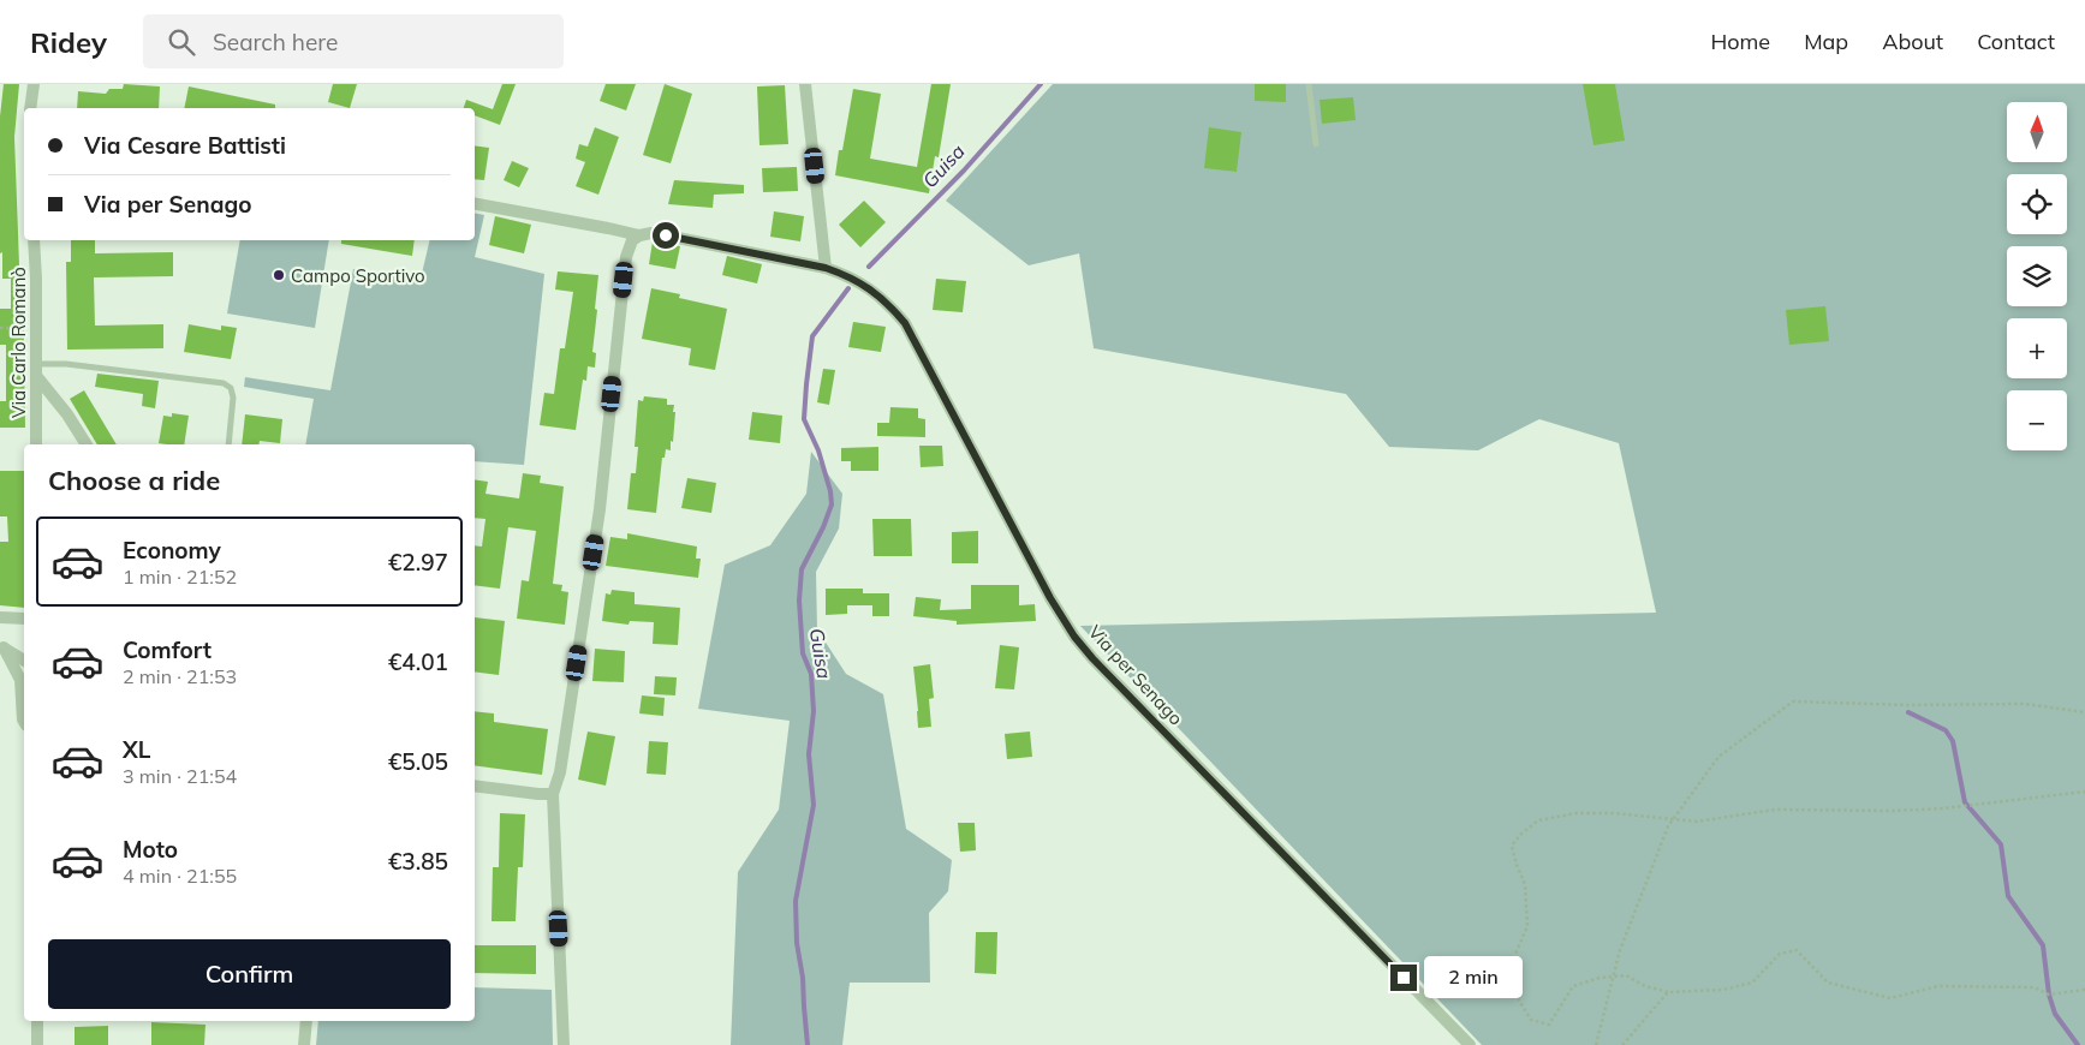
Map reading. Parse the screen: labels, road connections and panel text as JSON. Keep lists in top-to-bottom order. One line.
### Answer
{"streets":{"street":["Via Carlo Romanò","Via per Senago"]},"water":["Guisa"],"places":["Campo Sportivo"],"north":"top","page":{"header":"Ridey","search":"Search here","nav":["Home","Map","About","Contact"],"map_buttons":["+","−"],"banner":["Via Cesare Battisti","Via per Senago"],"heading":"Choose a ride","list":[{"name":"Economy","note":"1 min · 21:52","value":"€2.97"},{"name":"Comfort","note":"2 min · 21:53","value":"€4.01"},{"name":"XL","note":"3 min · 21:54","value":"€5.05"},{"name":"Moto","note":"4 min · 21:55","value":"€3.85"}],"buttons":"Confirm","bubble":"2 min"}}
